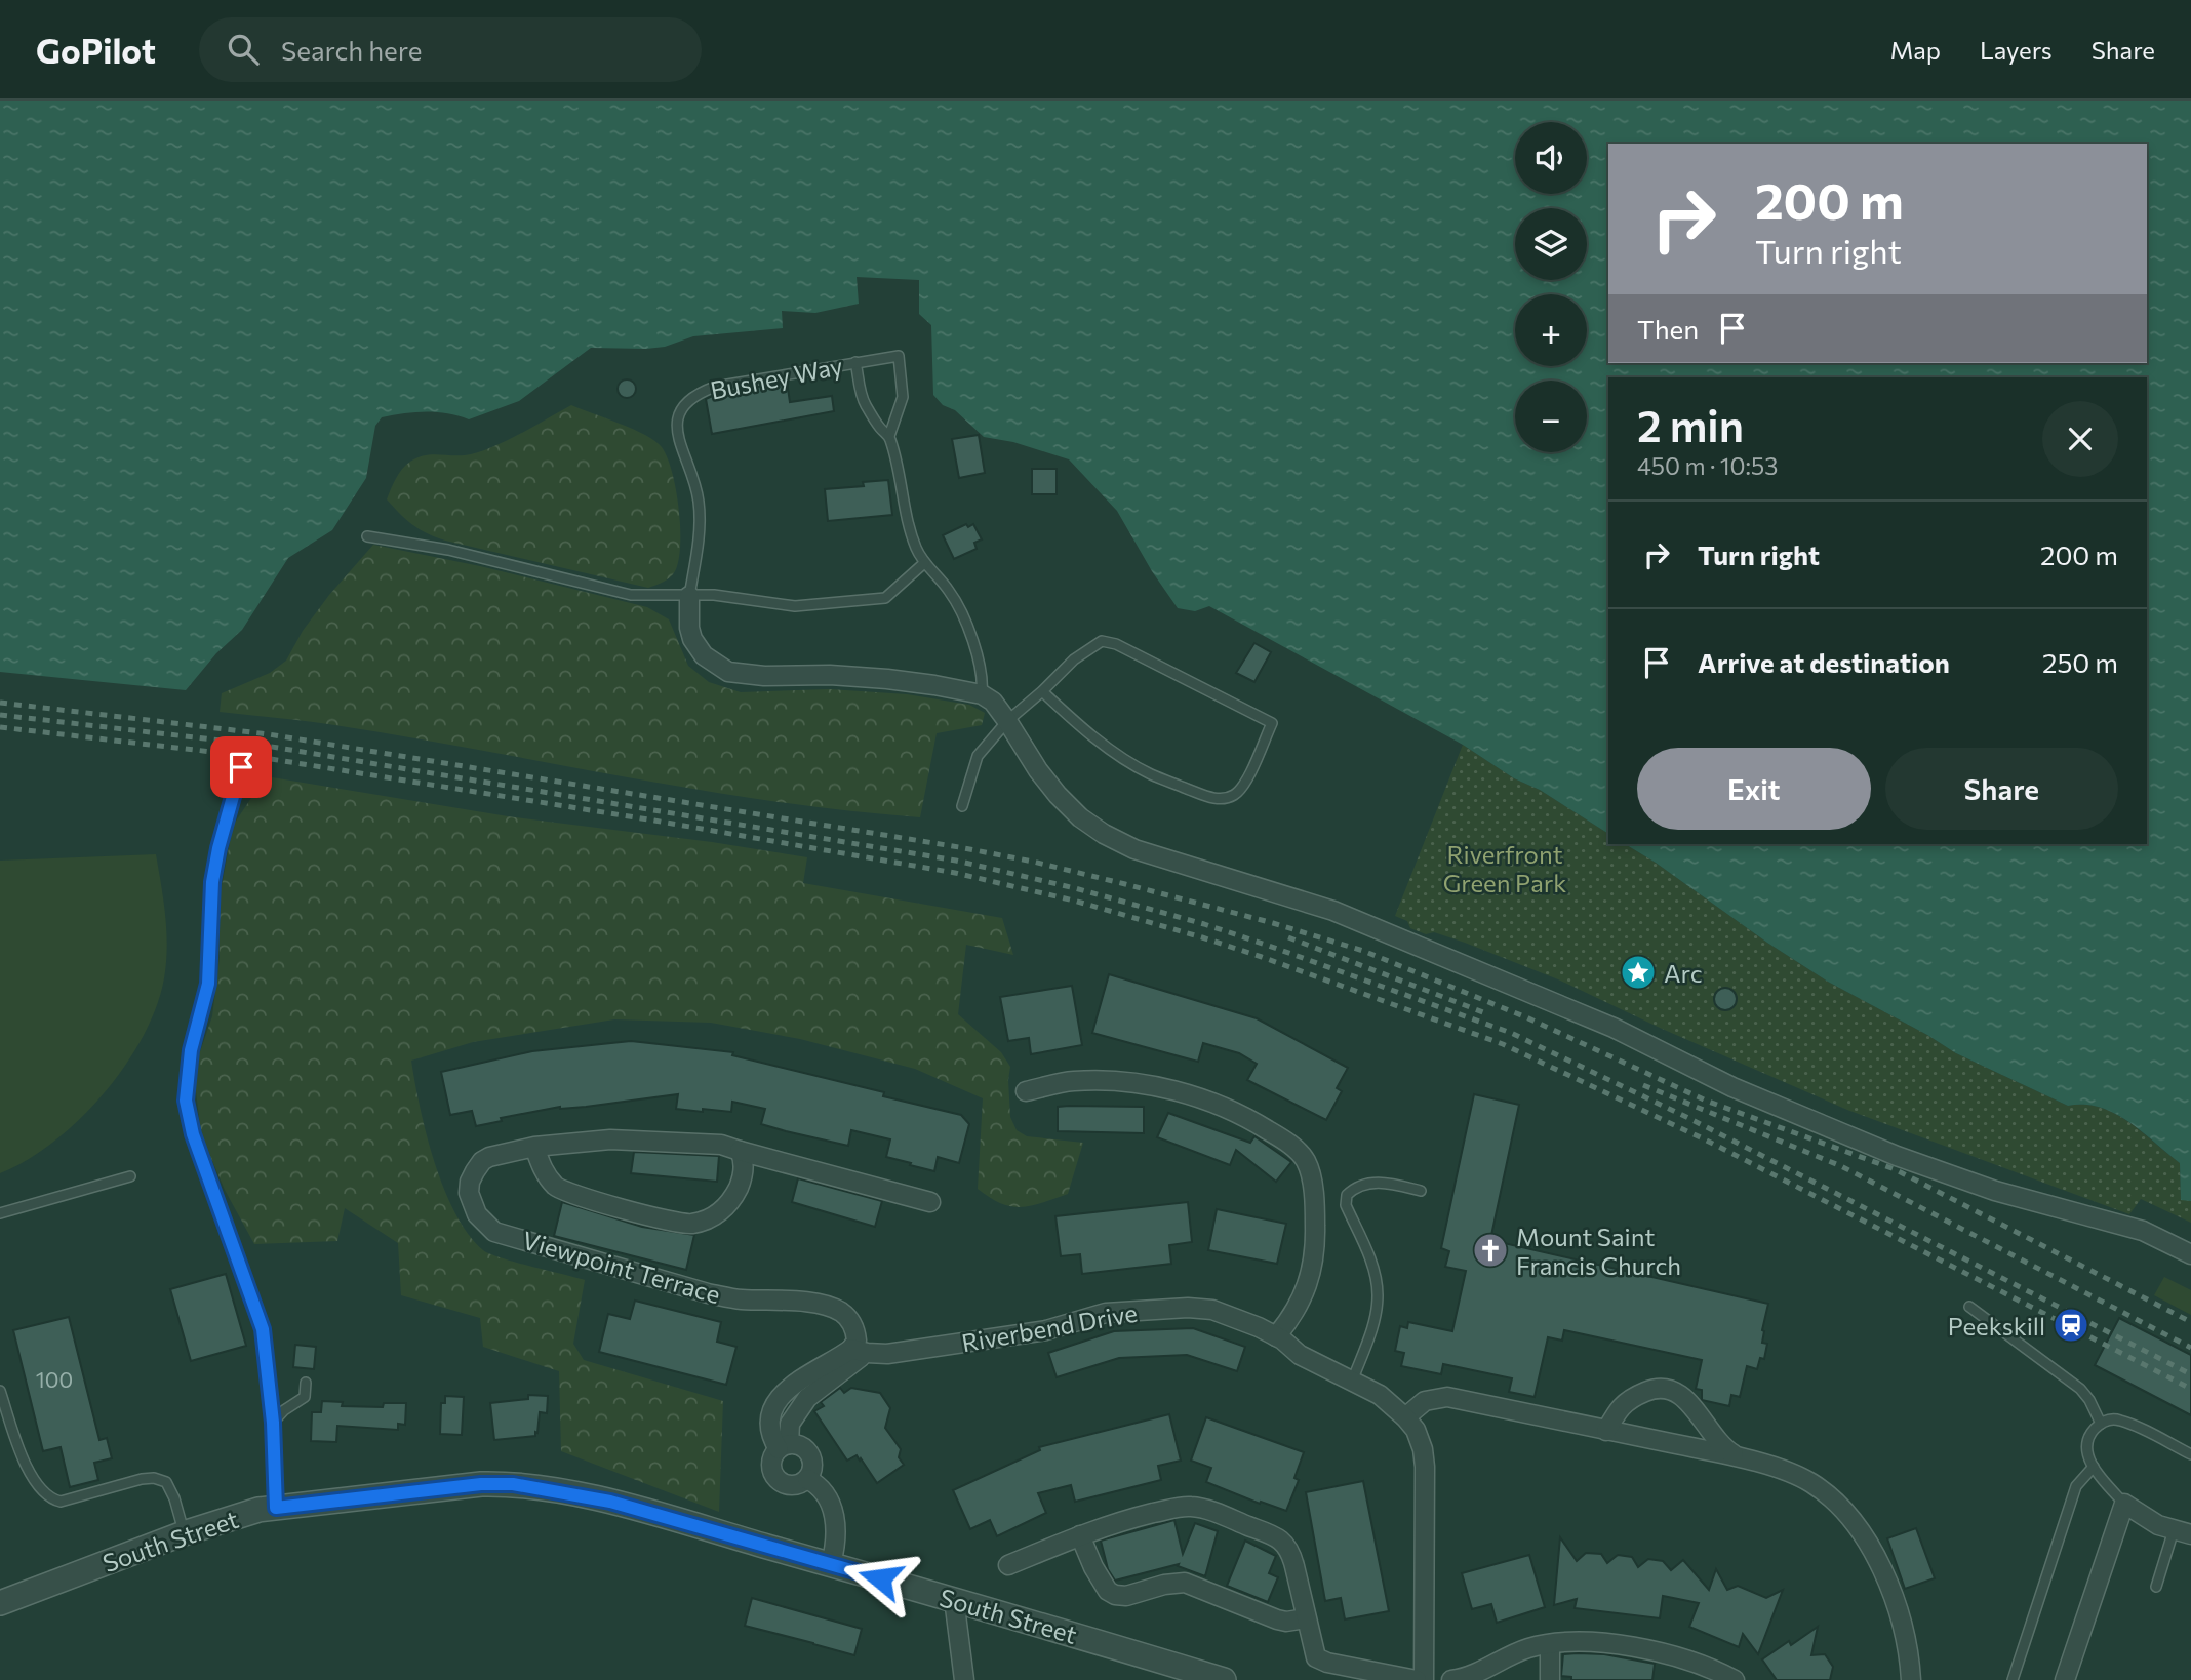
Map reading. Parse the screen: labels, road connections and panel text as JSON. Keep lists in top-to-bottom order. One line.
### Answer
{"streets":{"street":["Viewpoint Terrace","Riverbend Drive","South Street"],"lane":["Bushey Way"]},"crossings":[["Viewpoint Terrace","Riverbend Drive"]],"parks":["Riverfront Green Park"],"places":{"place":["Arc"],"church":["Mount Saint Francis Church"],"station":["Peekskill"]},"house_numbers":["100"],"page":{"header":"GoPilot","search":"Search here","nav":["Map","Layers","Share"],"map_buttons":["+","−"],"turn":["200 m","Turn right"],"then":"Then","heading":["2 min","450 m · 10:53"],"list":[{"name":"Turn right","value":"200 m"},{"name":"Arrive at destination","value":"250 m"}],"buttons":["Exit","Share"]}}
